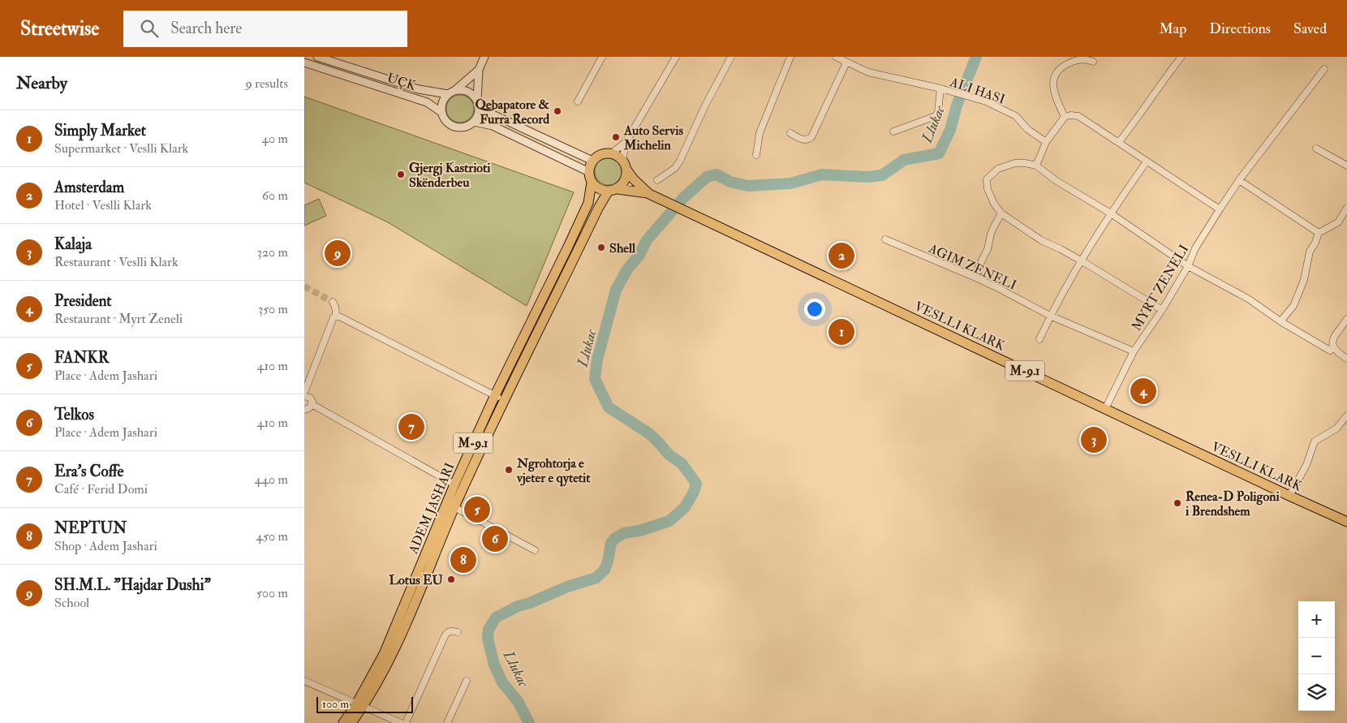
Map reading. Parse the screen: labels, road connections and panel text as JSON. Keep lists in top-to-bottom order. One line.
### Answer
{"streets":{"main road":["VESLLI KLARK","M-9.1","ADEM JASHARI"],"street":["UÇK","ALI HASI","AGIM ZENELI","MYRT ZENELI"]},"crossings":[["UÇK","VESLLI KLARK"],["UÇK","M-9.1"],["UÇK","ADEM JASHARI"],["AGIM ZENELI","MYRT ZENELI"],["MYRT ZENELI","VESLLI KLARK"],["VESLLI KLARK","M-9.1"],["VESLLI KLARK","ADEM JASHARI"],["M-9.1","ADEM JASHARI"]],"water":["Llukac"],"places":["Qebapatore & Furra Record","Auto Servis Michelin","Gjergj Kastrioti Skënderbeu","Shell","Ngrohtorja e vjeter e qytetit","Renea-D Poligoni i Brendshem","Lotus EU"],"scale_bar":"100 m","page":{"header":"Streetwise","search":"Search here","nav":["Map","Directions","Saved"],"heading":["Nearby","9 results"],"list":[{"mark":"1","name":"Simply Market","note":"Supermarket · Veslli Klark","value":"40 m"},{"mark":"2","name":"Amsterdam","note":"Hotel · Veslli Klark","value":"60 m"},{"mark":"3","name":"Kalaja","note":"Restaurant · Veslli Klark","value":"320 m"},{"mark":"4","name":"President","note":"Restaurant · Myrt Zeneli","value":"350 m"},{"mark":"5","name":"FANKR","note":"Place · Adem Jashari","value":"410 m"},{"mark":"6","name":"Telkos","note":"Place · Adem Jashari","value":"410 m"},{"mark":"7","name":"Era's Coffe","note":"Café · Ferid Domi","value":"440 m"},{"mark":"8","name":"NEPTUN","note":"Shop · Adem Jashari","value":"450 m"},{"mark":"9","name":"SH.M.L. \"Hajdar Dushi\"","note":"School","value":"500 m"}],"pins":["9","2","1","4","7","3","5","6","8"],"map_buttons":["+","−"],"scale":"100 m"}}
